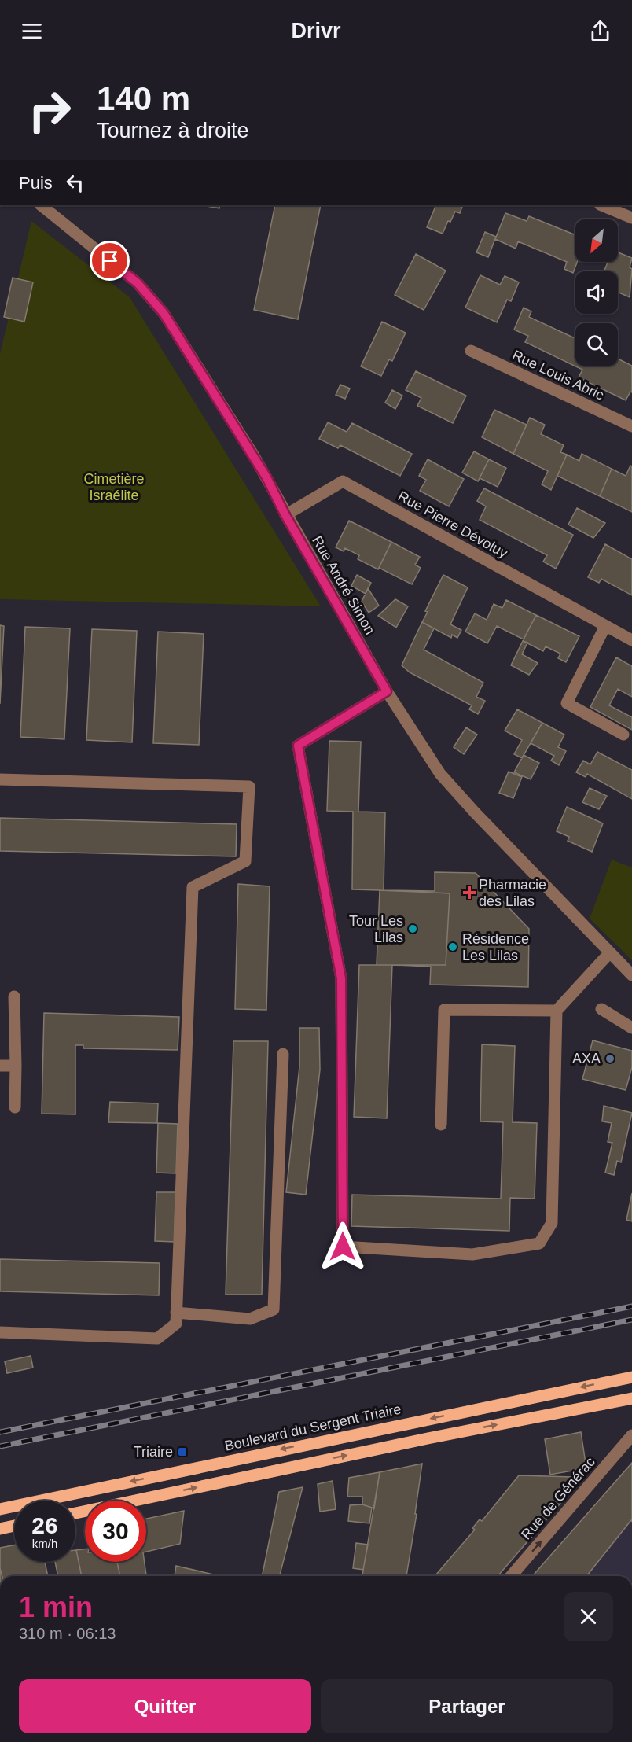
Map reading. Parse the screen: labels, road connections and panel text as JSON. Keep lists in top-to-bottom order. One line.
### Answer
{"streets":{"main road":["Boulevard du Sergent Triaire"],"street":["Rue Louis Abric","Rue Pierre Dévoluy","Rue André Simon","Rue de Générac"]},"crossings":[["Rue Pierre Dévoluy","Rue André Simon"]],"one_way":["Rue de Générac"],"parks":["Cimetière Israélite"],"places":{"health":["Pharmacie des Lilas"],"other":["Tour Les Lilas","Résidence Les Lilas","AXA"],"transit":["Triaire"]},"north":"bottom left","page":{"header":"Drivr","turn":["140 m","Tournez à droite"],"then":"Puis","speed":"26 km/h","limit":"30","heading":["1 min","310 m · 06:13"],"buttons":["Quitter","Partager"]}}
